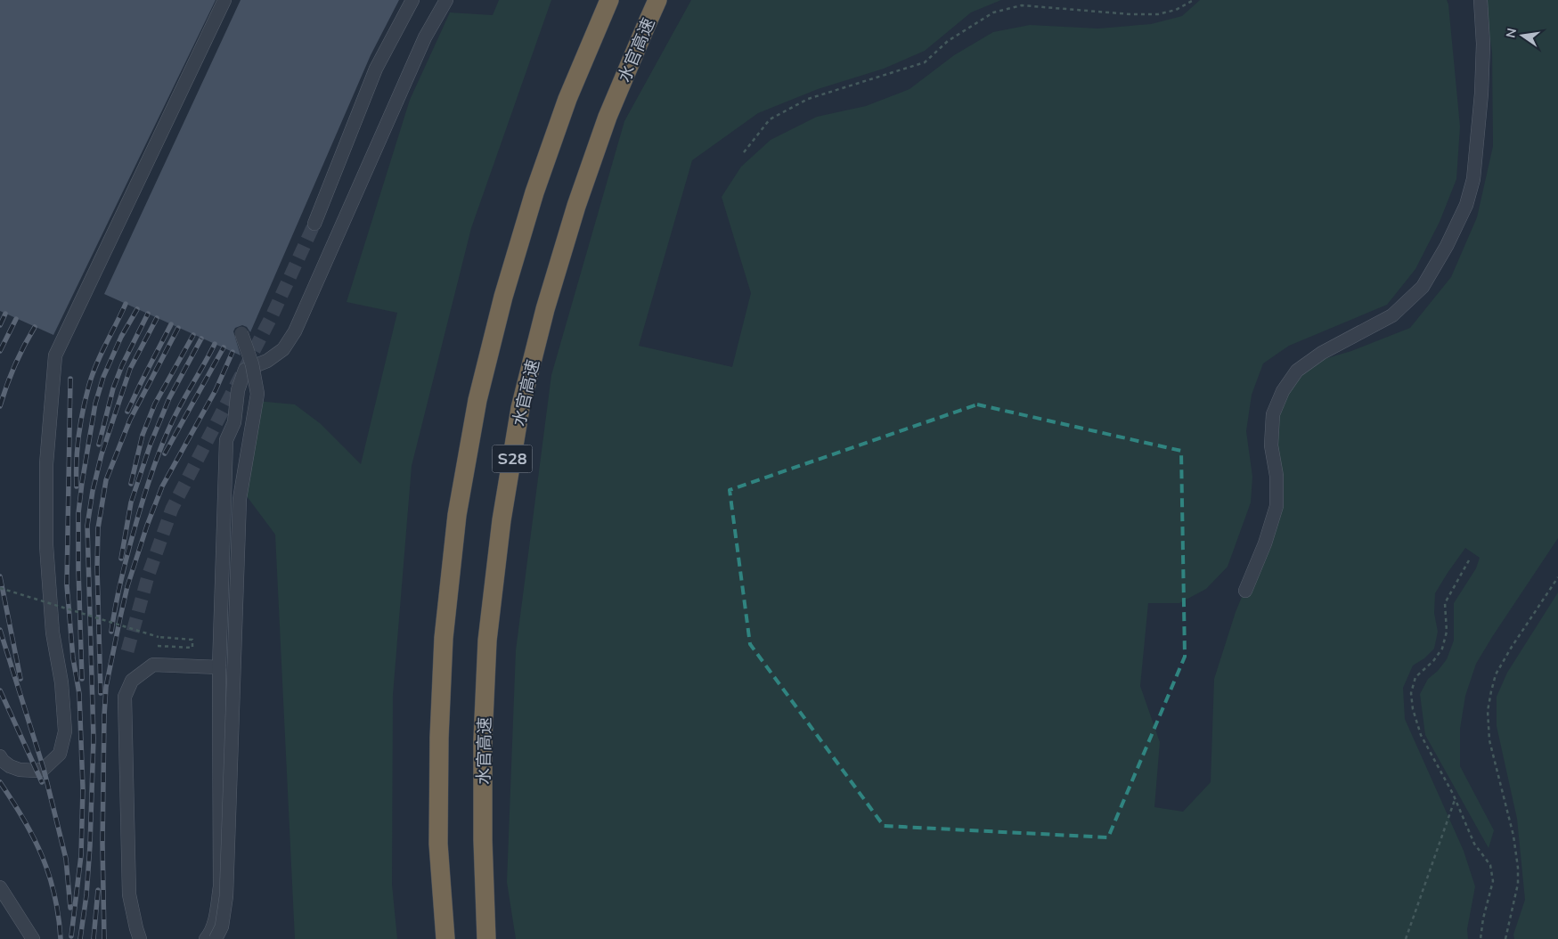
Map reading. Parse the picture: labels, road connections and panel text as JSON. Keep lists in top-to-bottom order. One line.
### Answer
{"streets":{"highway":["水官高速","S28"]},"north":"left"}
